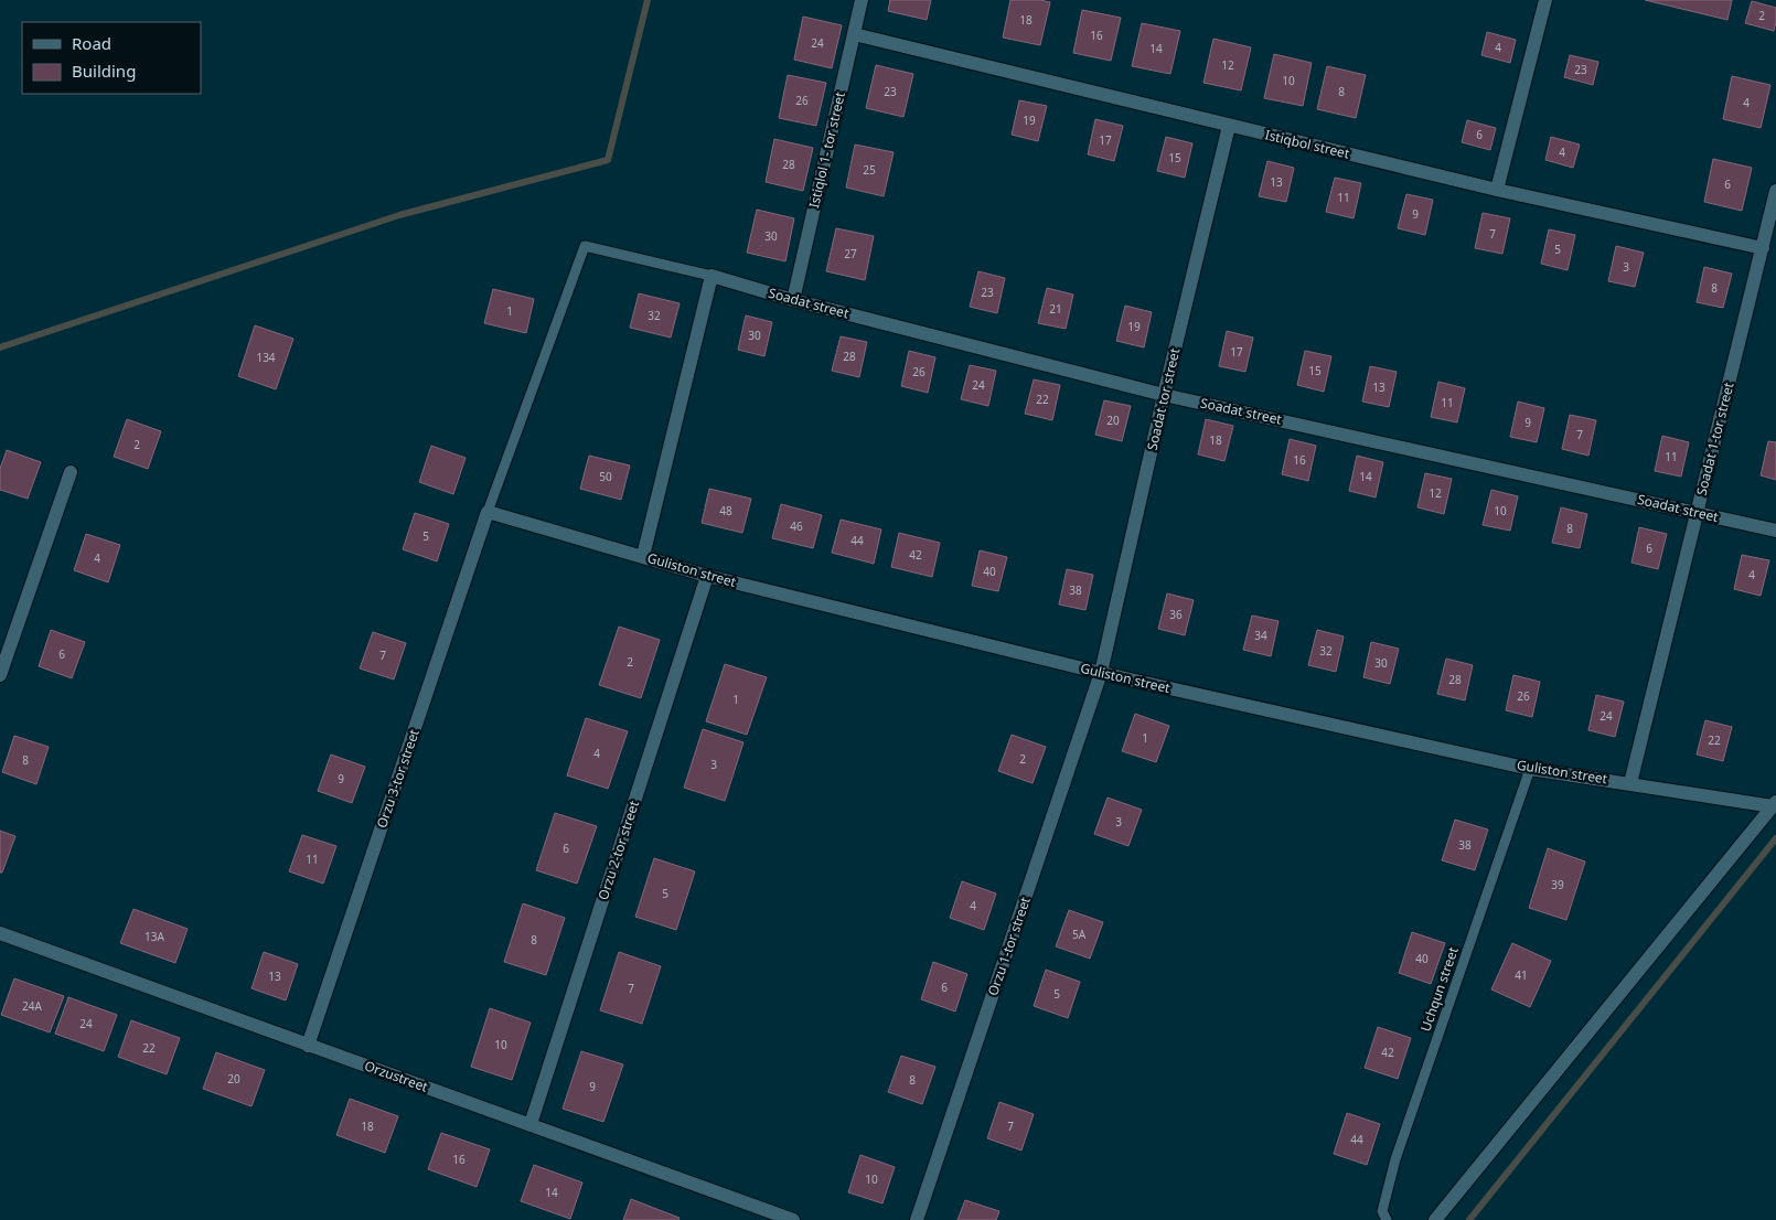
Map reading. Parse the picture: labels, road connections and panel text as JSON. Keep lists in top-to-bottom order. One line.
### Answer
{"streets":{"street":["Istiqbol street","Istiqlol 1- tor street","Soadat street","Soadat tor street","Soadat 1-tor street","Guliston street","Orzu 3-tor street","Orzu 2-tor street","Orzu 1-tor street","Orzustreet"],"lane":["Uchqun street"]},"crossings":[["Istiqbol street","Istiqlol 1- tor street"],["Istiqbol street","Soadat tor street"],["Istiqbol street","Soadat 1-tor street"],["Istiqlol 1- tor street","Soadat street"],["Soadat street","Soadat tor street"],["Soadat street","Soadat 1-tor street"],["Soadat tor street","Guliston street"],["Soadat tor street","Orzu 1-tor street"],["Soadat 1-tor street","Guliston street"],["Guliston street","Orzu 3-tor street"],["Guliston street","Orzu 2-tor street"],["Guliston street","Orzu 1-tor street"],["Guliston street","Uchqun street"],["Orzu 3-tor street","Orzustreet"],["Orzu 2-tor street","Orzustreet"]],"house_numbers":["2","18","16","24","4","14","12","23","10","23","8","26","4","19","6","17","4","15","28","25","13","6","11","9","7","30","5","27","3","8","23","21","1","32","19","30","17","28","134","15","26","24","13","22","11","20","9","7","18","2","11","16","50","14","12","48","10","46","8","5","44","6","42","4","40","4","38","36","34","32","6","7","2","30","28","26","1","24","1","22","4","2","8","3","9","3","38","6","11","39","5","4","5A","13A","8","40","41","13","6","7","5","24A","24","10","22","42","20","8","9","18","7","44","16","10","14"],"legend":["Road","Building"]}
